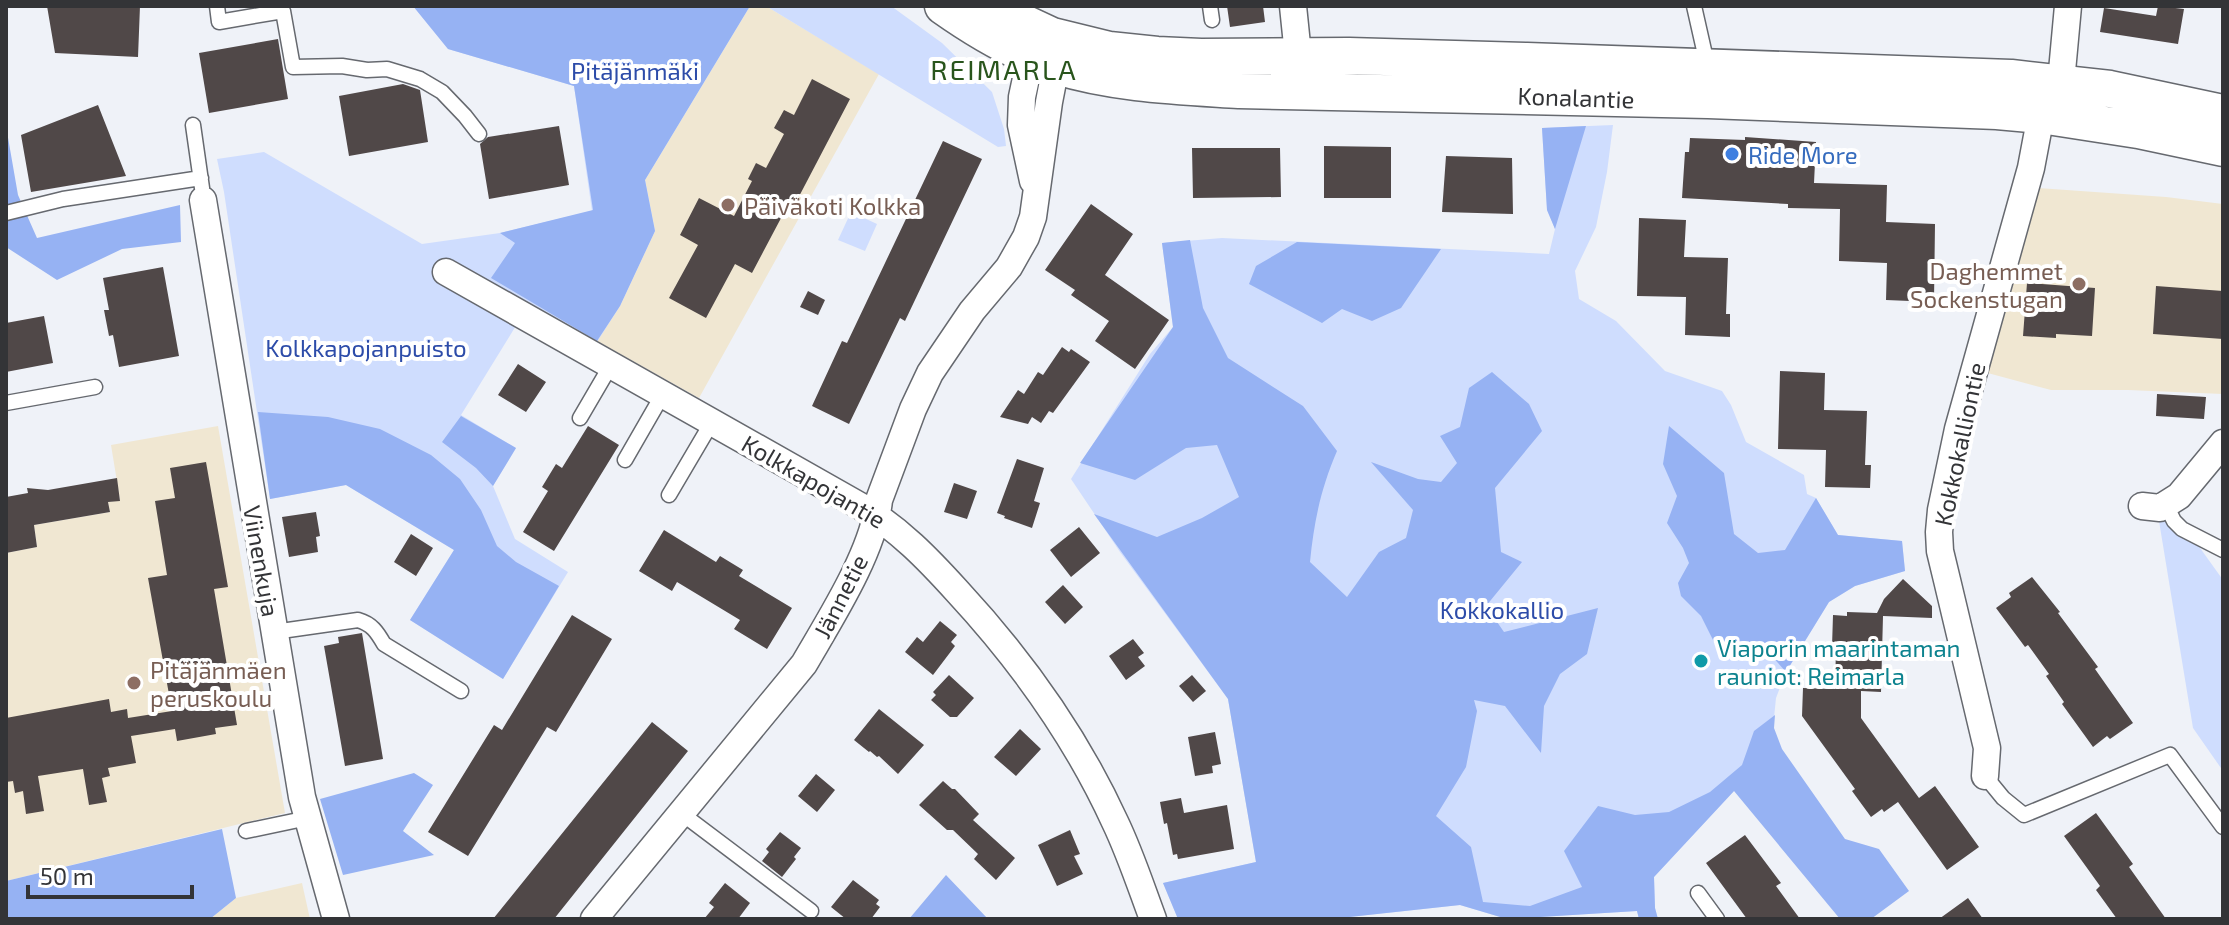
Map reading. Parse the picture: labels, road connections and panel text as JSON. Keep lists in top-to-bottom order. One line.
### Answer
{"streets":{"main road":["Konalantie"],"street":["Kokkokalliontie","Kolkkapojantie","Viinenkuja","Jännetie"]},"crossings":[["Konalantie","Kokkokalliontie"],["Konalantie","Jännetie"],["Kolkkapojantie","Jännetie"]],"districts":["REIMARLA"],"parks":["Pitäjänmäki","Kolkkapojanpuisto","Kokkokallio"],"places":["Ride More","Päiväkoti Kolkka","Daghemmet Sockenstugan","Viaporin maarintaman rauniot: Reimarla","Pitäjänmäen peruskoulu"],"scale_bar":"50 m"}
